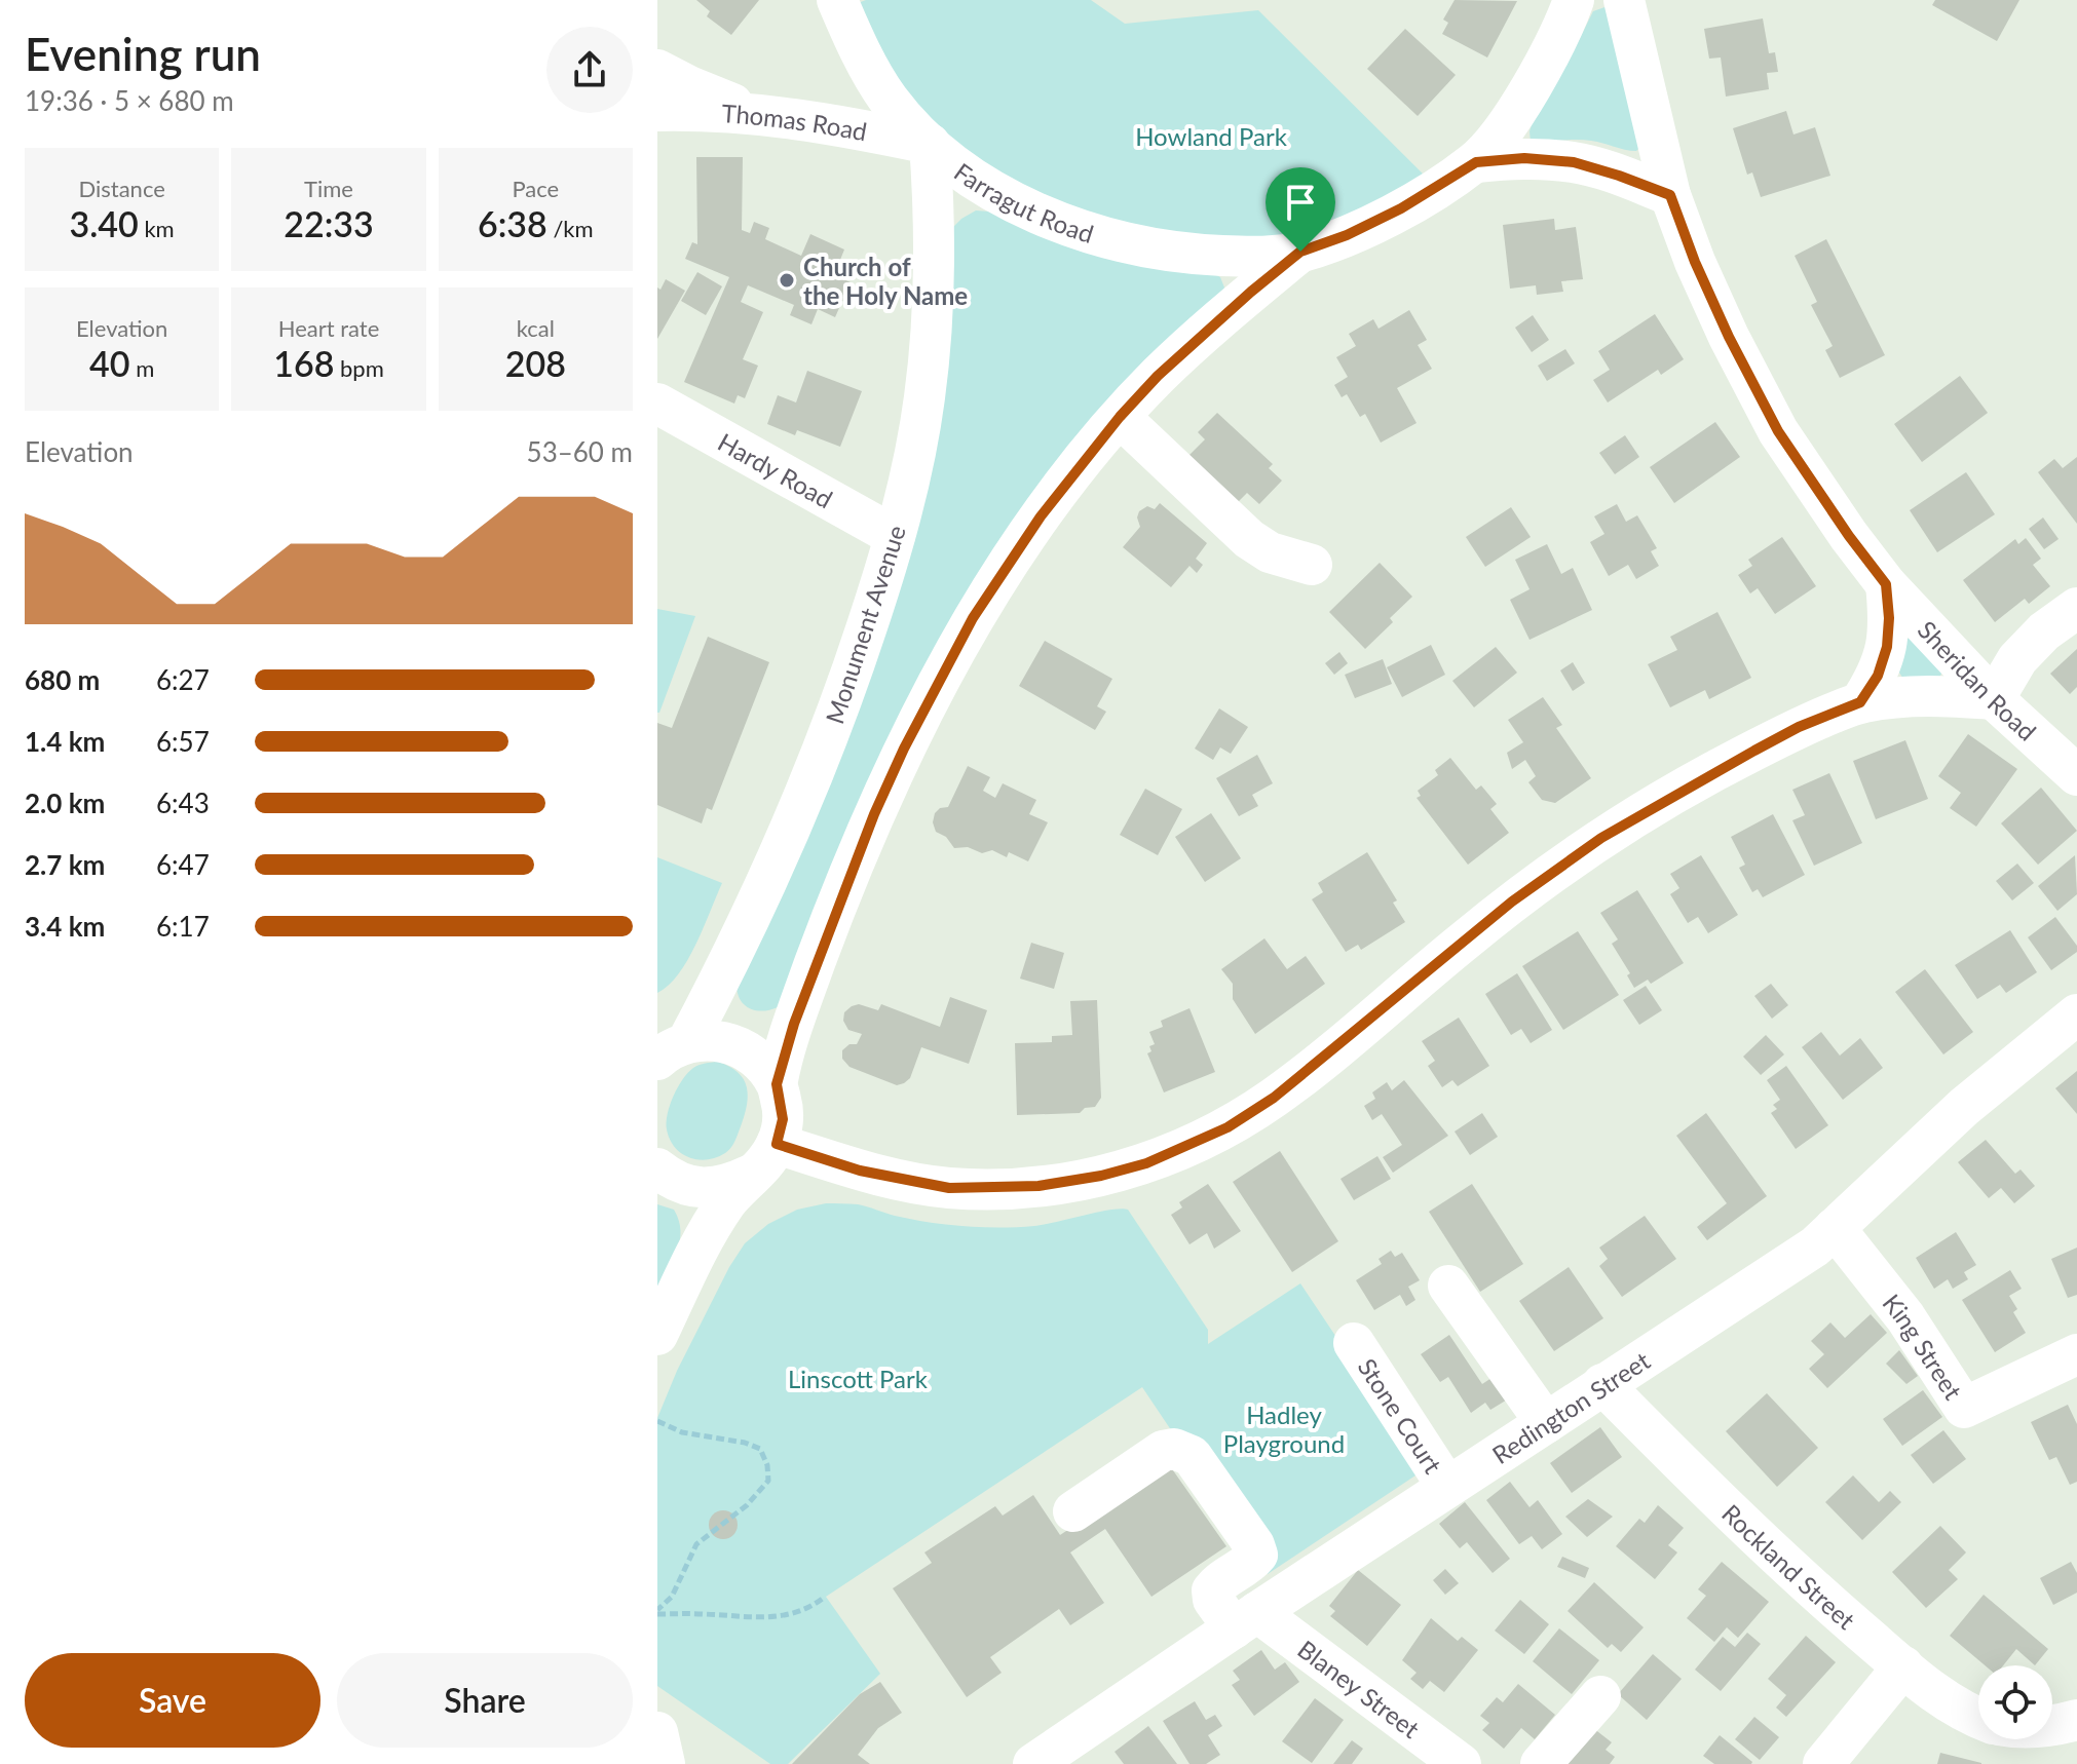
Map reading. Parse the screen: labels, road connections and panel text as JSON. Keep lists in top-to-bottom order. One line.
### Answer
{"streets":{"street":["Thomas Road","Farragut Road","Hardy Road","Monument Avenue","Sheridan Road","King Street","Redington Street","Stone Court","Rockland Street","Blaney Street"]},"crossings":[["Thomas Road","Farragut Road"],["Thomas Road","Monument Avenue"],["Farragut Road","Monument Avenue"],["Hardy Road","Monument Avenue"],["King Street","Redington Street"],["Redington Street","Stone Court"],["Redington Street","Rockland Street"],["Redington Street","Blaney Street"]],"parks":["Howland Park","Linscott Park","Hadley Playground"],"places":["Church of the Holy Name"],"page":{"heading":["Evening run","19:36 · 5 × 680 m"],"stats":[["Distance","3.40 km"],["Time","22:33"],["Pace","6:38 /km"],["Elevation","40 m"],["Heart rate","168 bpm"],["kcal","208"]],"chart":["Elevation","53–60 m"],"list":[{"name":"680 m","note":"6:27"},{"name":"1.4 km","note":"6:57"},{"name":"2.0 km","note":"6:43"},{"name":"2.7 km","note":"6:47"},{"name":"3.4 km","note":"6:17"}],"buttons":["Save","Share"]}}
